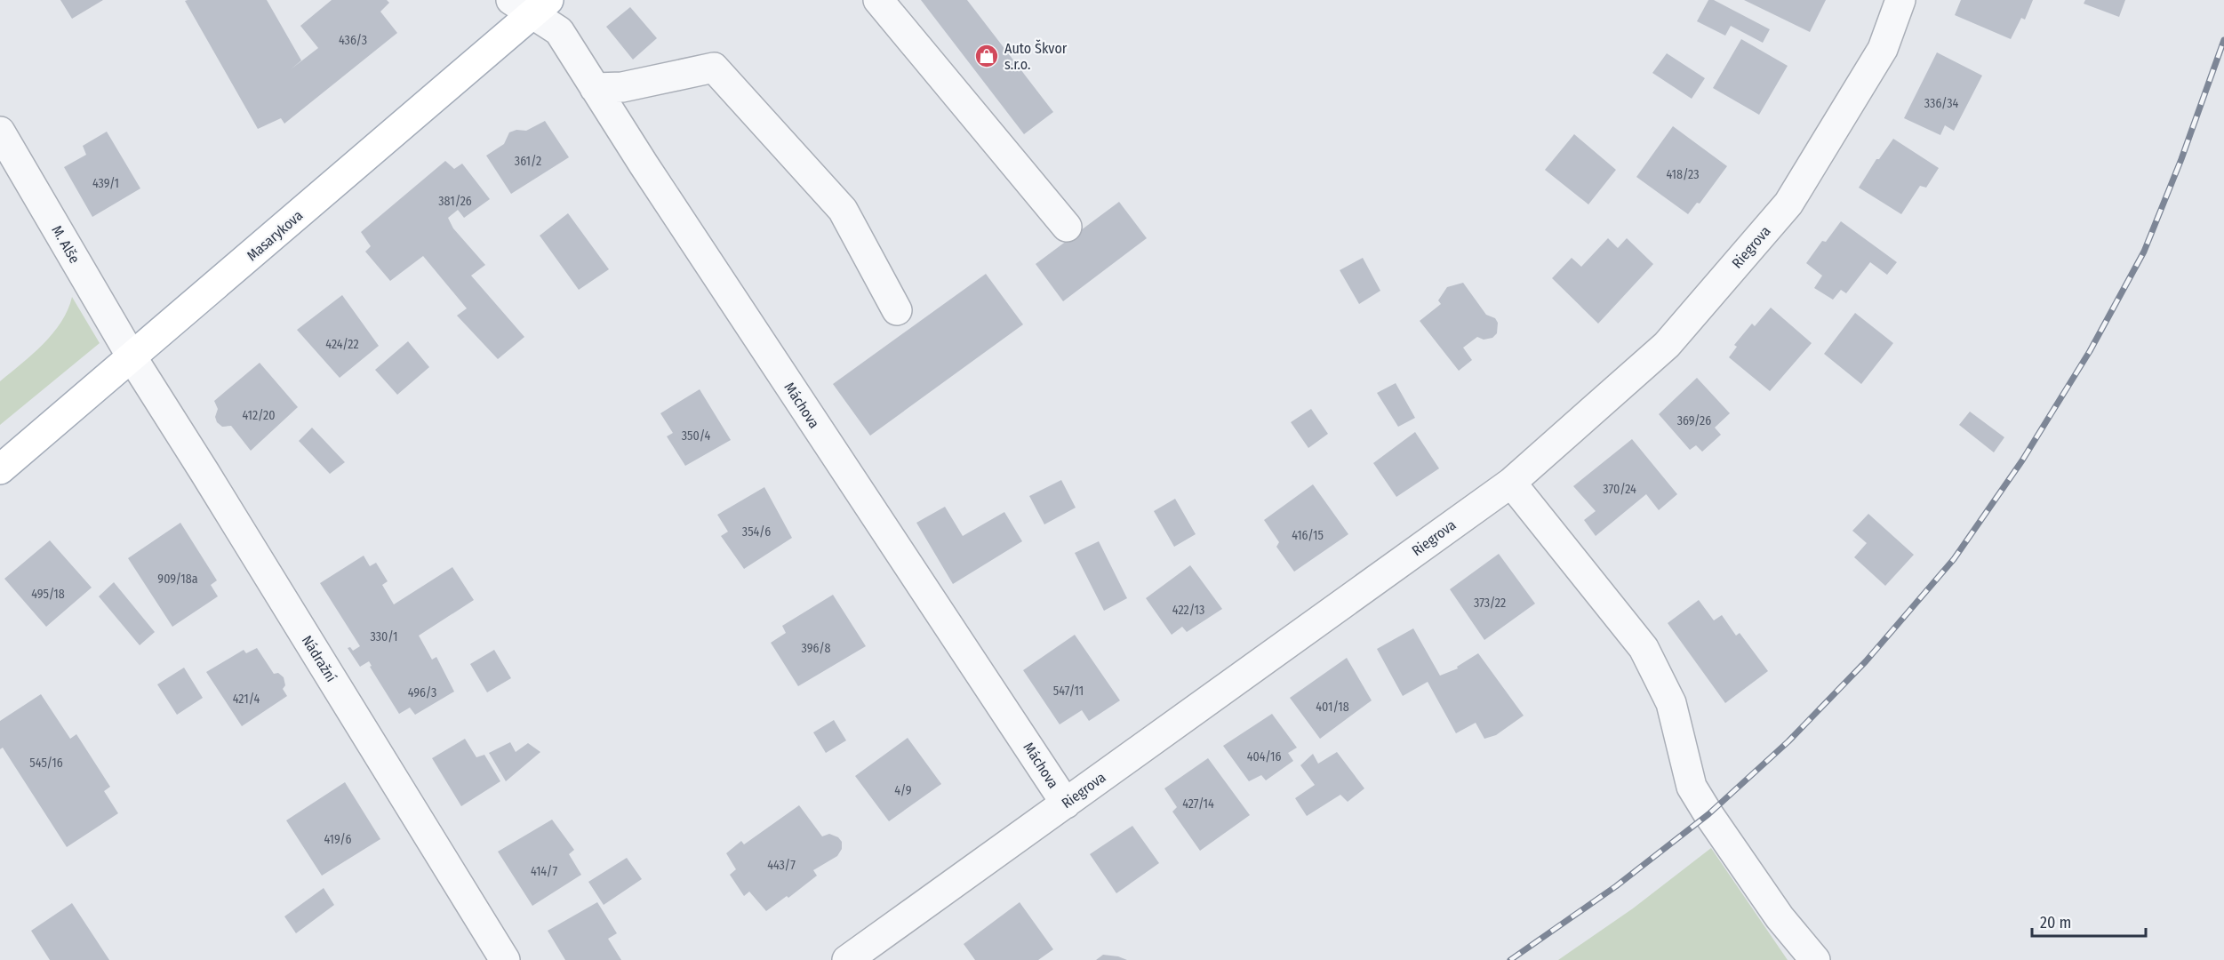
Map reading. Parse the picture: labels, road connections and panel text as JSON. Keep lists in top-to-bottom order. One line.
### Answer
{"streets":{"main road":["Masarykova"],"street":["M. Alše","Riegrova","Máchova","Nádražní"]},"crossings":[["Masarykova","M. Alše"],["Masarykova","Máchova"],["Masarykova","Nádražní"],["M. Alše","Nádražní"],["Riegrova","Máchova"]],"places":{"shop":["Auto Škvor s.r.o."]},"house_numbers":["436/3","336/34","361/2","418/23","439/1","381/26","424/22","412/20","369/26","350/4","370/24","354/6","416/15","909/18a","495/18","373/22","422/13","330/1","396/8","547/11","496/3","421/4","401/18","404/16","545/16","4/9","427/14","419/6","443/7","414/7"],"scale_bar":"20 m"}
